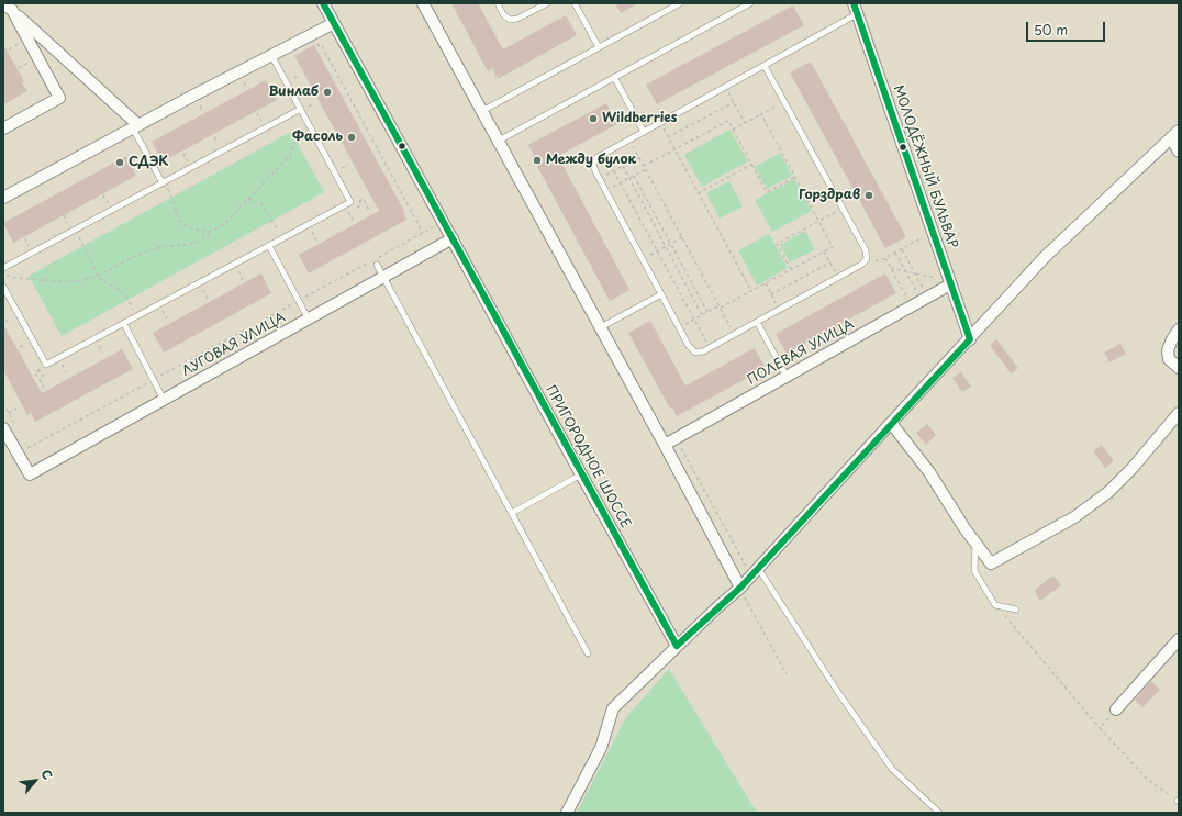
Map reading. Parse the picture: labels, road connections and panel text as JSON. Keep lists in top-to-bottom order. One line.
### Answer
{"streets":{"street":["МОЛОДЁЖНЫЙ БУЛЬВАР","ЛУГОВАЯ УЛИЦА","ПОЛЕВАЯ УЛИЦА","ПРИГОРОДНОЕ ШОССЕ"]},"crossings":[["МОЛОДЁЖНЫЙ БУЛЬВАР","ПОЛЕВАЯ УЛИЦА"],["ЛУГОВАЯ УЛИЦА","ПРИГОРОДНОЕ ШОССЕ"]],"places":["Винлаб","Wildberries","Фасоль","Между булок","СДЭК","Горздрав"],"scale_bar":"50 m","north":"top right"}
